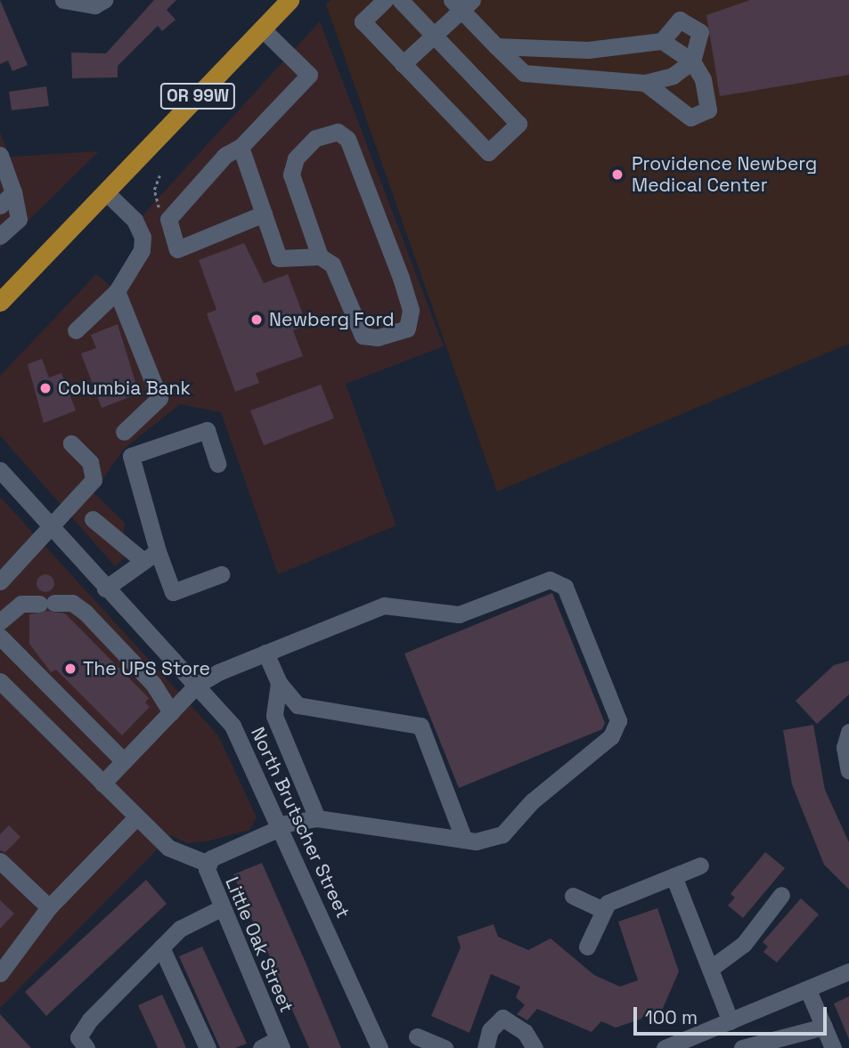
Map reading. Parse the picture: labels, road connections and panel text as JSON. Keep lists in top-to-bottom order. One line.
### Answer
{"streets":{"highway":["OR 99W"],"street":["North Brutscher Street","Little Oak Street"]},"crossings":[["North Brutscher Street","Little Oak Street"]],"places":["Providence Newberg Medical Center","Newberg Ford","Columbia Bank","The UPS Store"],"scale_bar":"100 m"}
